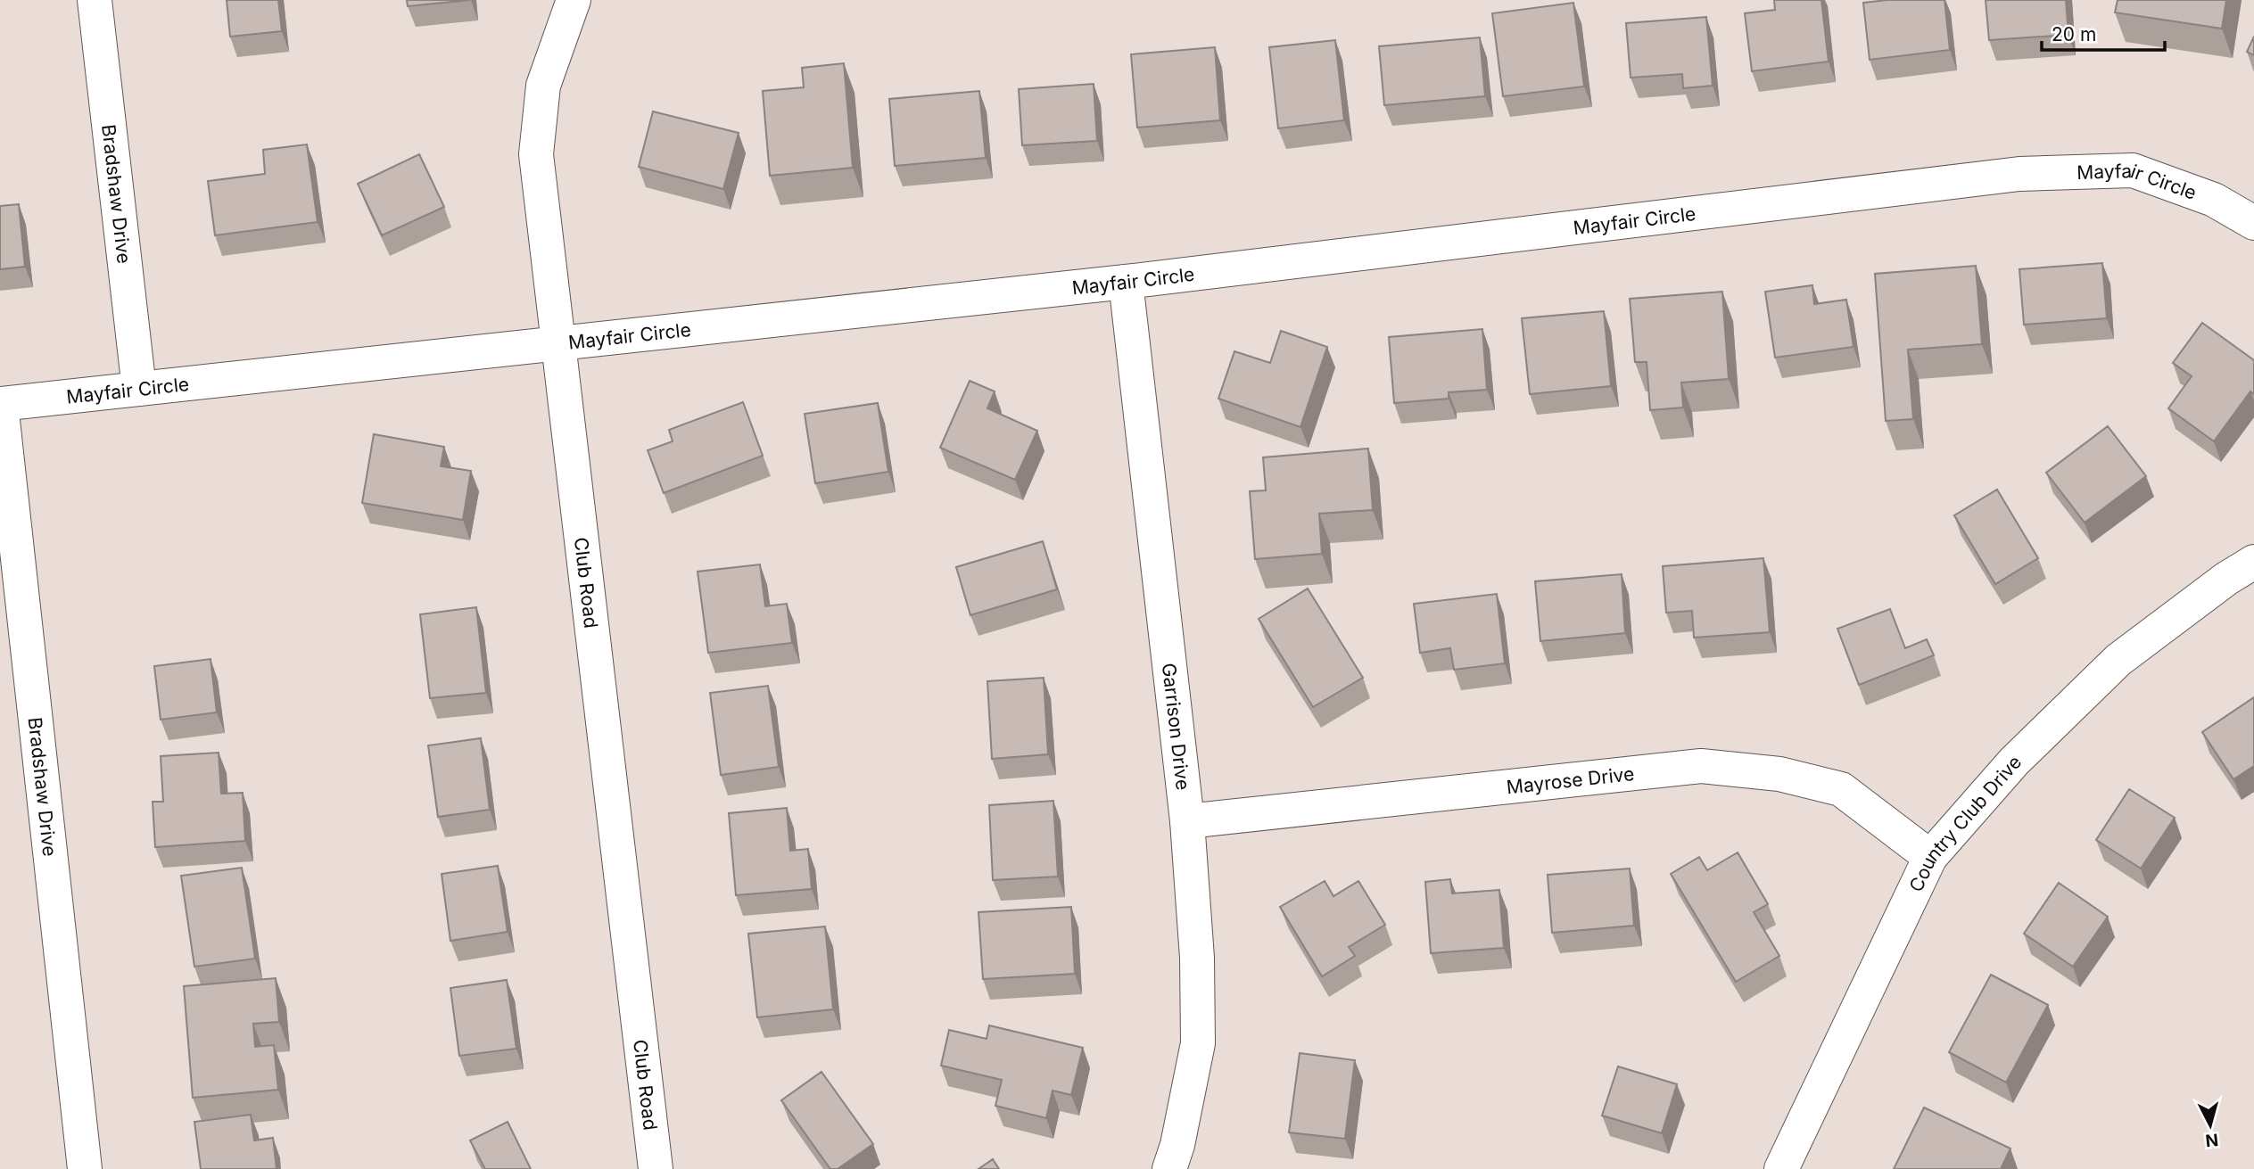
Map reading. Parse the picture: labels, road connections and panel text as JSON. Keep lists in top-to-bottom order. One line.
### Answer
{"streets":{"street":["Mayfair Circle","Bradshaw Drive","Club Road","Garrison Drive","Mayrose Drive","Country Club Drive"]},"crossings":[["Mayfair Circle","Bradshaw Drive"],["Mayfair Circle","Club Road"],["Mayfair Circle","Garrison Drive"],["Garrison Drive","Mayrose Drive"],["Mayrose Drive","Country Club Drive"]],"scale_bar":"20 m","north":"bottom"}
